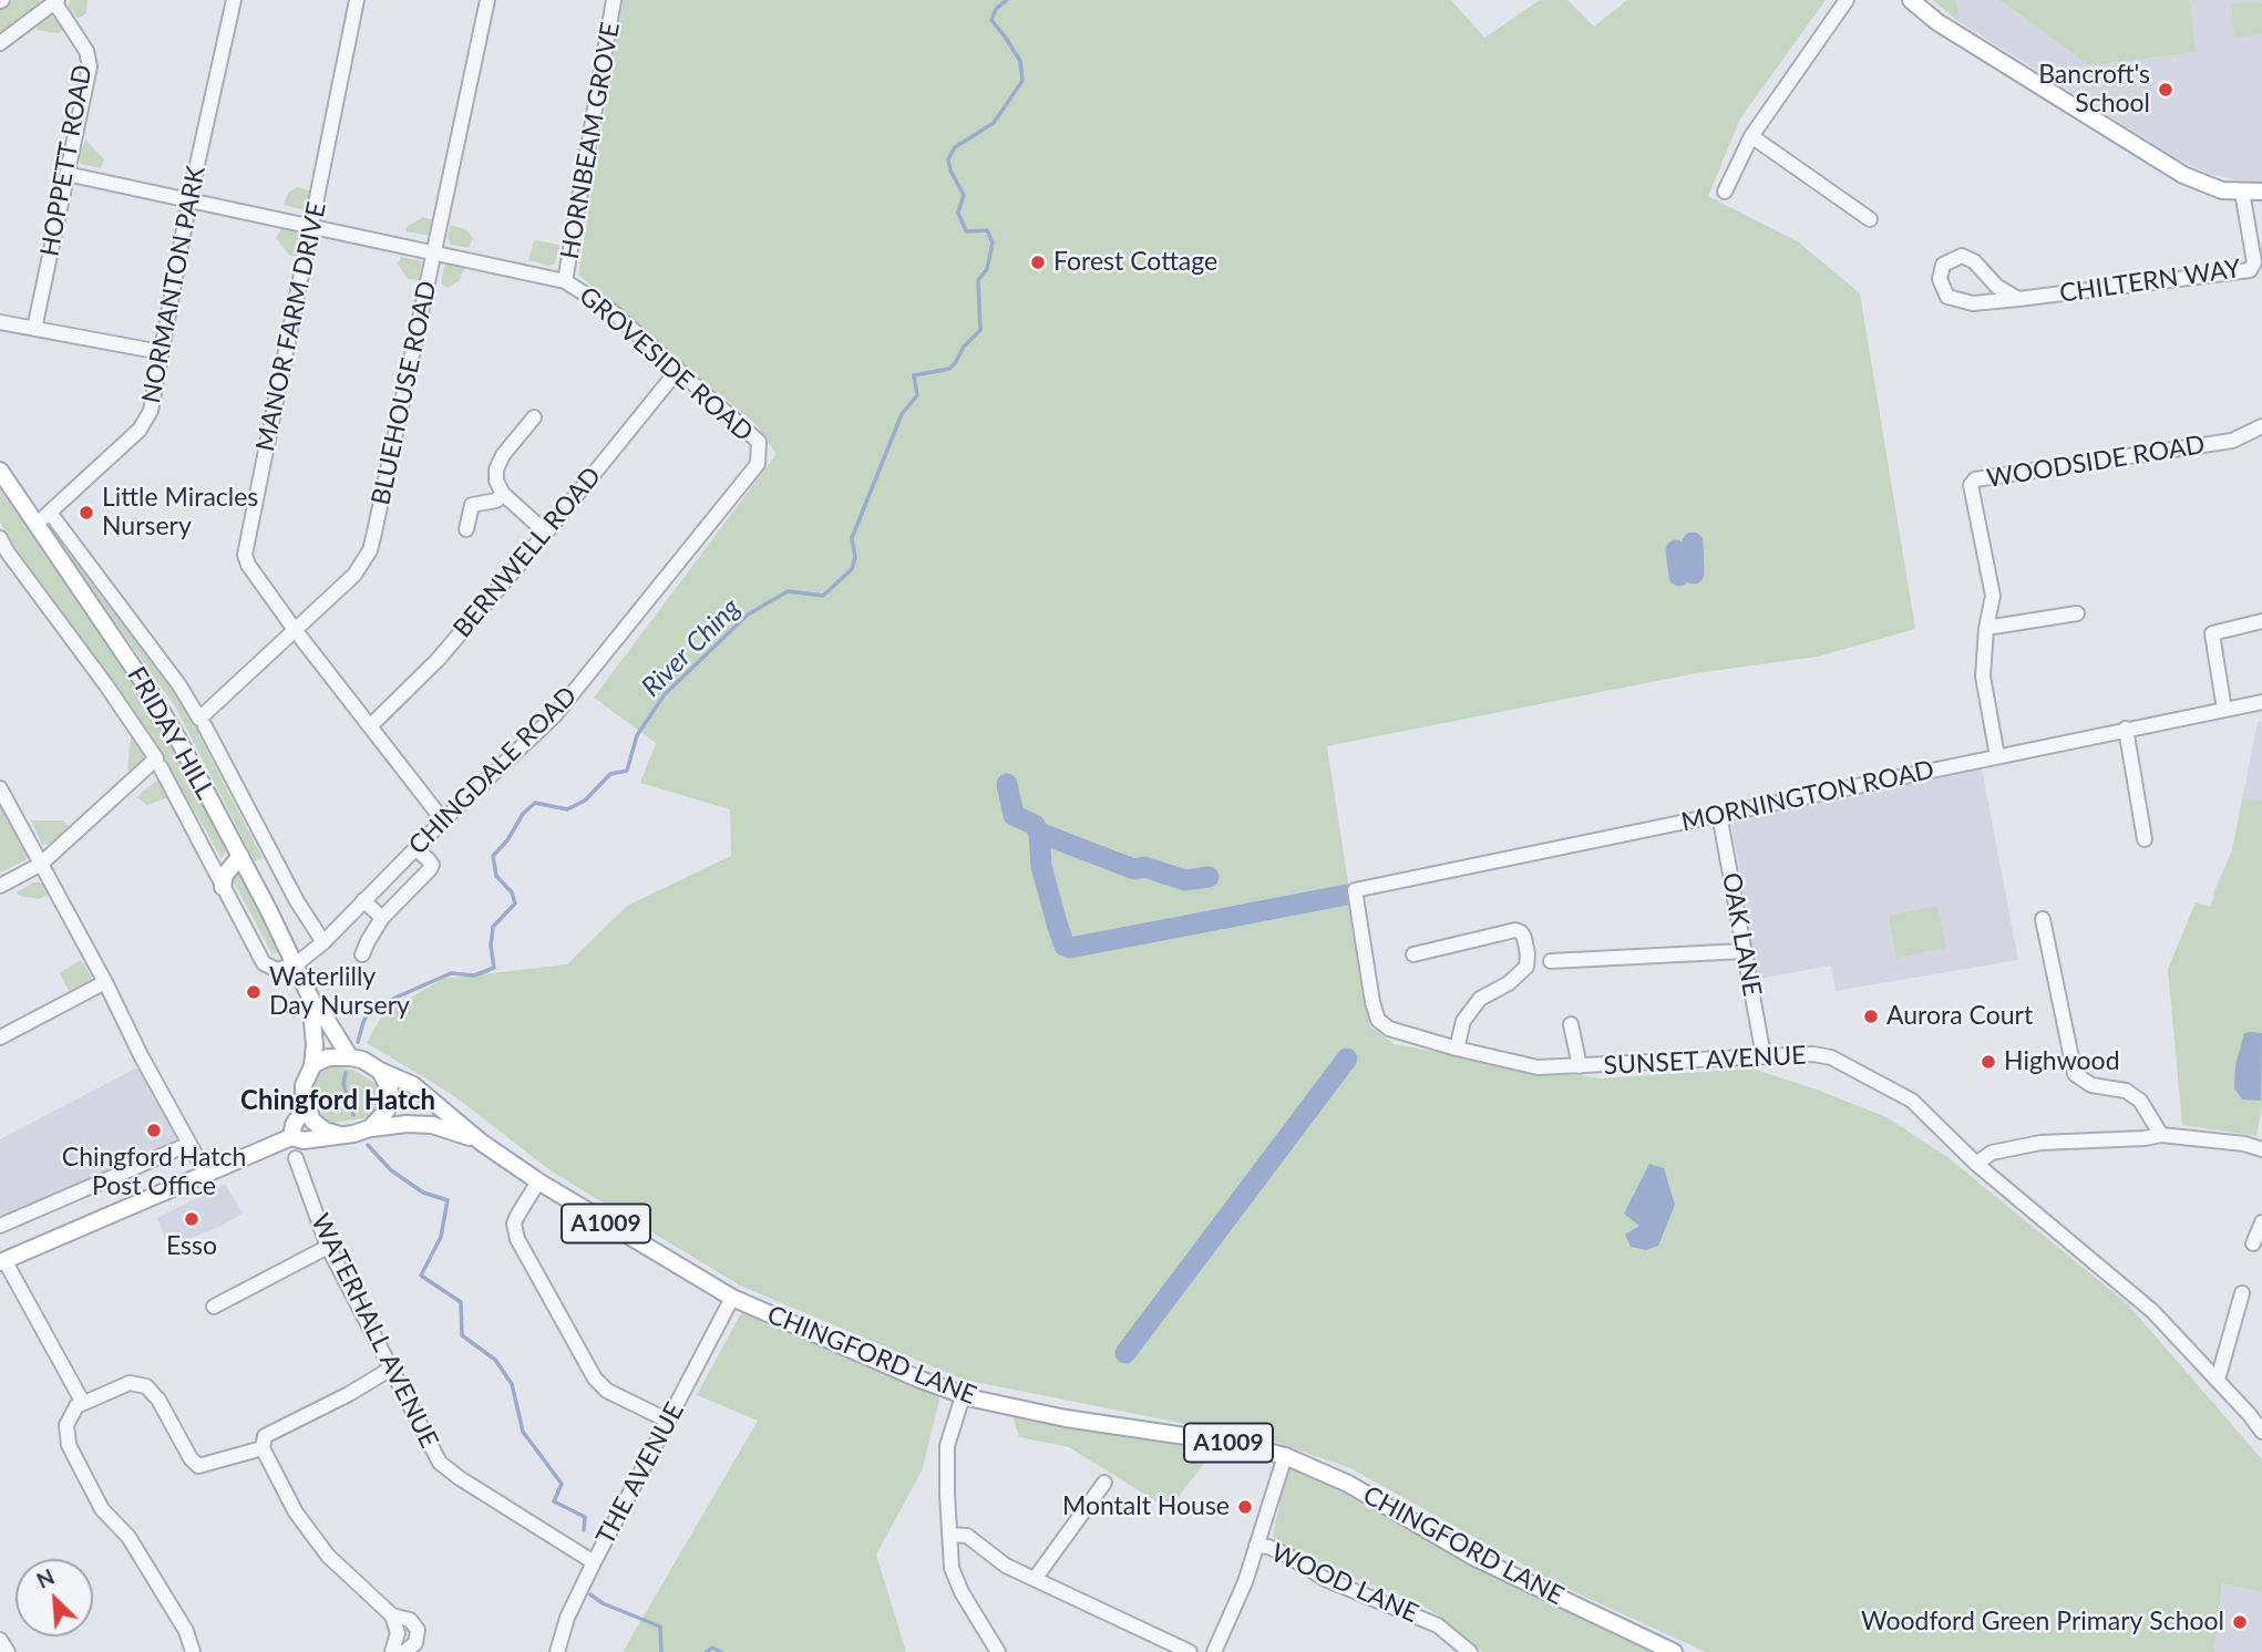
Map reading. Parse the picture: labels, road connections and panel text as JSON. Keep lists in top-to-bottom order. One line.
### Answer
{"streets":{"main road":["FRIDAY HILL","A1009","CHINGFORD LANE"],"street":["HORNBEAM GROVE","HOPPETT ROAD","CHILTERN WAY","NORMANTON PARK","MANOR FARM DRIVE","GROVESIDE ROAD","BLUEHOUSE ROAD","WOODSIDE ROAD","BERNWELL ROAD","CHINGDALE ROAD","MORNINGTON ROAD","OAK LANE","SUNSET AVENUE","WATERHALL AVENUE","THE AVENUE","WOOD LANE"]},"crossings":[["HORNBEAM GROVE","GROVESIDE ROAD"],["HOPPETT ROAD","GROVESIDE ROAD"],["NORMANTON PARK","GROVESIDE ROAD"],["NORMANTON PARK","FRIDAY HILL"],["MANOR FARM DRIVE","GROVESIDE ROAD"],["MANOR FARM DRIVE","BLUEHOUSE ROAD"],["MANOR FARM DRIVE","BERNWELL ROAD"],["MANOR FARM DRIVE","CHINGDALE ROAD"],["GROVESIDE ROAD","BLUEHOUSE ROAD"],["GROVESIDE ROAD","BERNWELL ROAD"],["GROVESIDE ROAD","CHINGDALE ROAD"],["WOODSIDE ROAD","MORNINGTON ROAD"],["FRIDAY HILL","CHINGDALE ROAD"],["FRIDAY HILL","A1009"],["FRIDAY HILL","CHINGFORD LANE"],["MORNINGTON ROAD","OAK LANE"],["MORNINGTON ROAD","SUNSET AVENUE"],["OAK LANE","SUNSET AVENUE"],["A1009","CHINGFORD LANE"],["WATERHALL AVENUE","THE AVENUE"],["CHINGFORD LANE","THE AVENUE"]],"districts":["Chingford Hatch"],"water":["River Ching"],"places":["Bancroft's School","Forest Cottage","Little Miracles Nursery","Waterlilly Day Nursery","Aurora Court","Highwood","Chingford Hatch Post Office","Esso","Montalt House","Woodford Green Primary School"],"north":"top left"}
